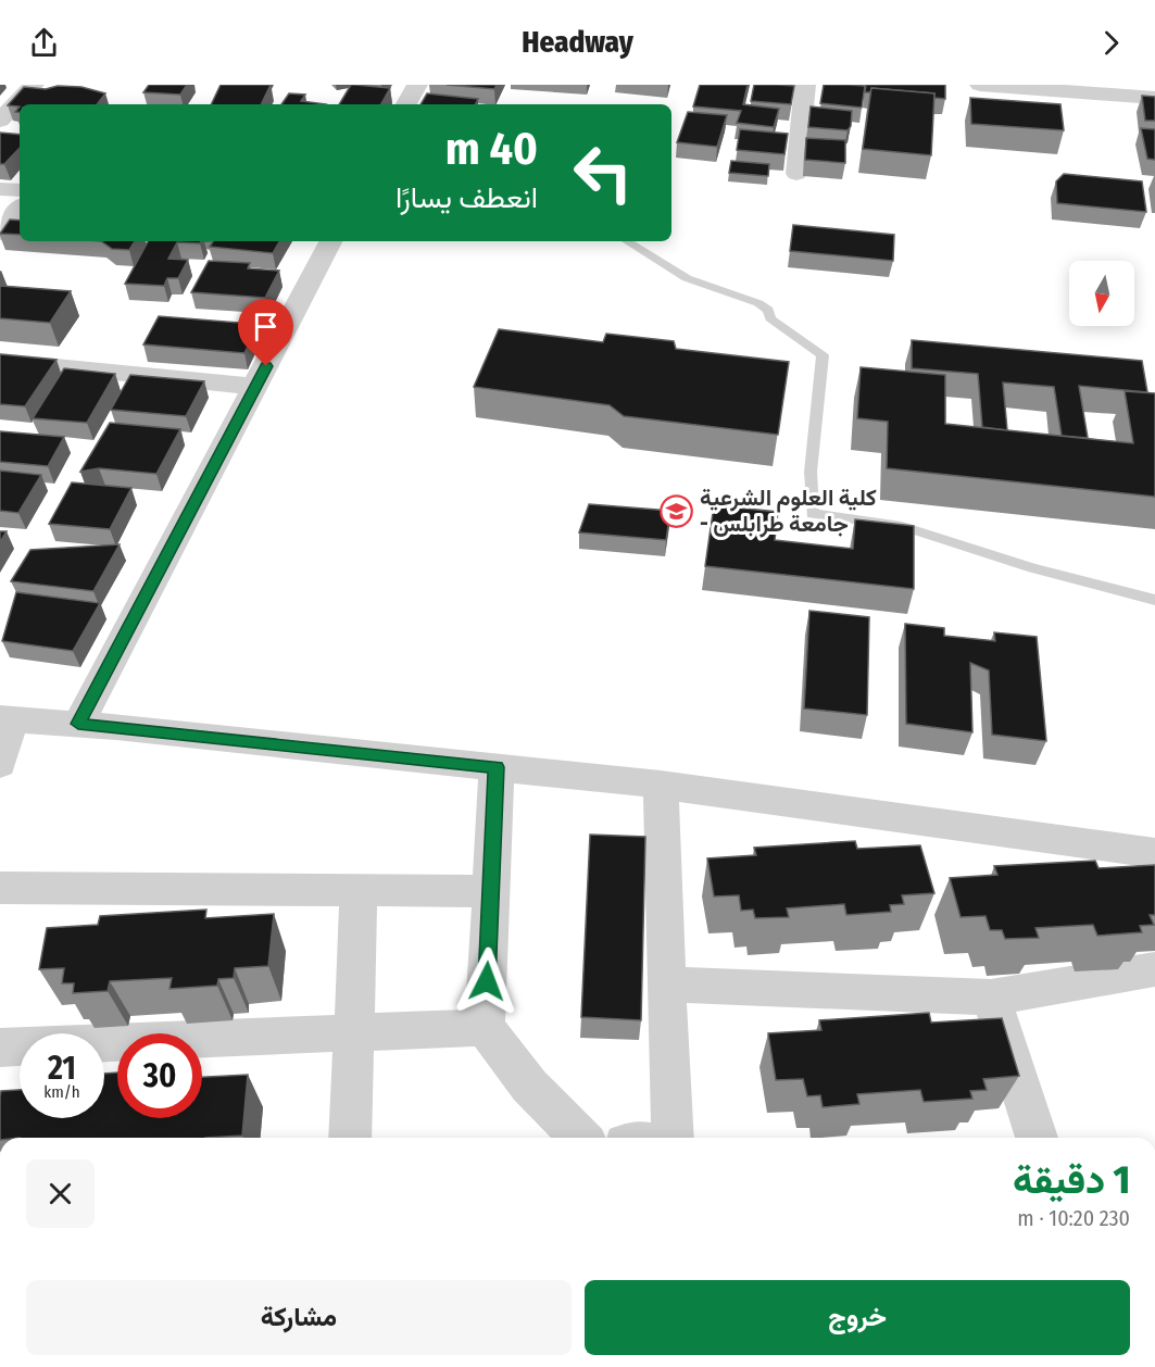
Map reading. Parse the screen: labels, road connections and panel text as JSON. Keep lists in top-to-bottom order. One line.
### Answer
{"places":{"school or university":["كلية العلوم الشرعية - جامعة طرابلس"]},"north":"bottom","page":{"header":"Headway","turn":["40 m","انعطف يسارًا"],"speed":"21 km/h","limit":"30","heading":["1 دقيقة","230 m · 10:20"],"buttons":["خروج","مشاركة"]}}
